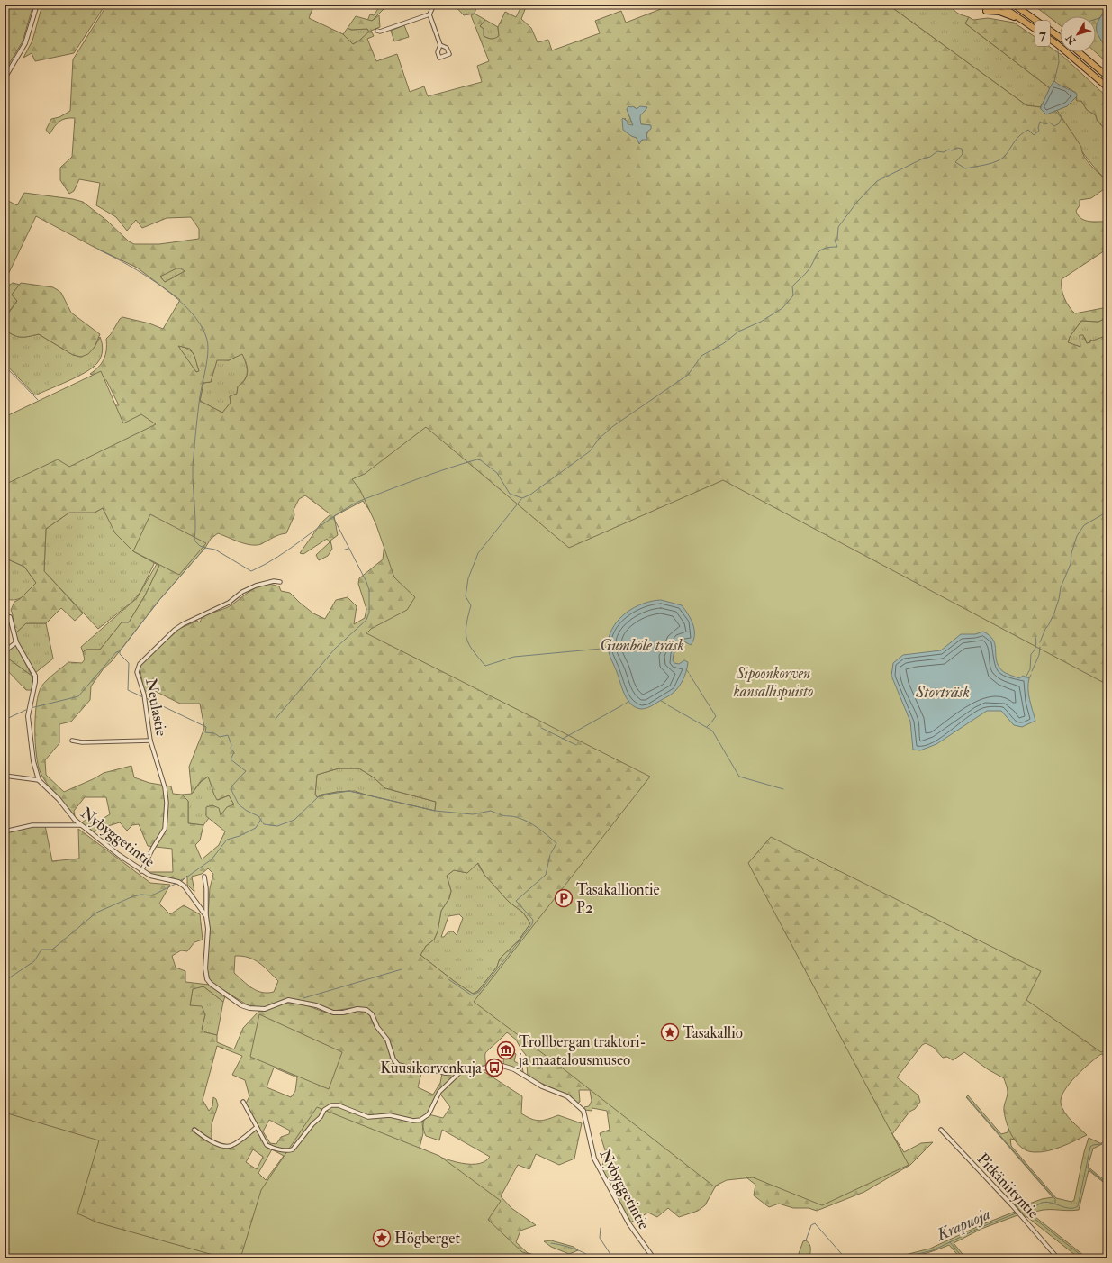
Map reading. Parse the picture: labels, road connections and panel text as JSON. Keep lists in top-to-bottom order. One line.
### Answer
{"streets":{"highway":["7"],"street":["Neulastie","Nybyggetintie","Pitkäniityntie"]},"crossings":[["Neulastie","Nybyggetintie"]],"water":["Gumböle träsk","Storträsk","Krapuoja"],"parks":["Sipoonkorven kansallispuisto"],"places":{"parking":["Tasakalliontie P2"],"place":["Tasakallio","Högberget"],"museum":["Trollbergan traktori- ja maatalousmuseo"],"bus stop":["Kuusikorvenkuja"]},"north":"bottom left"}
